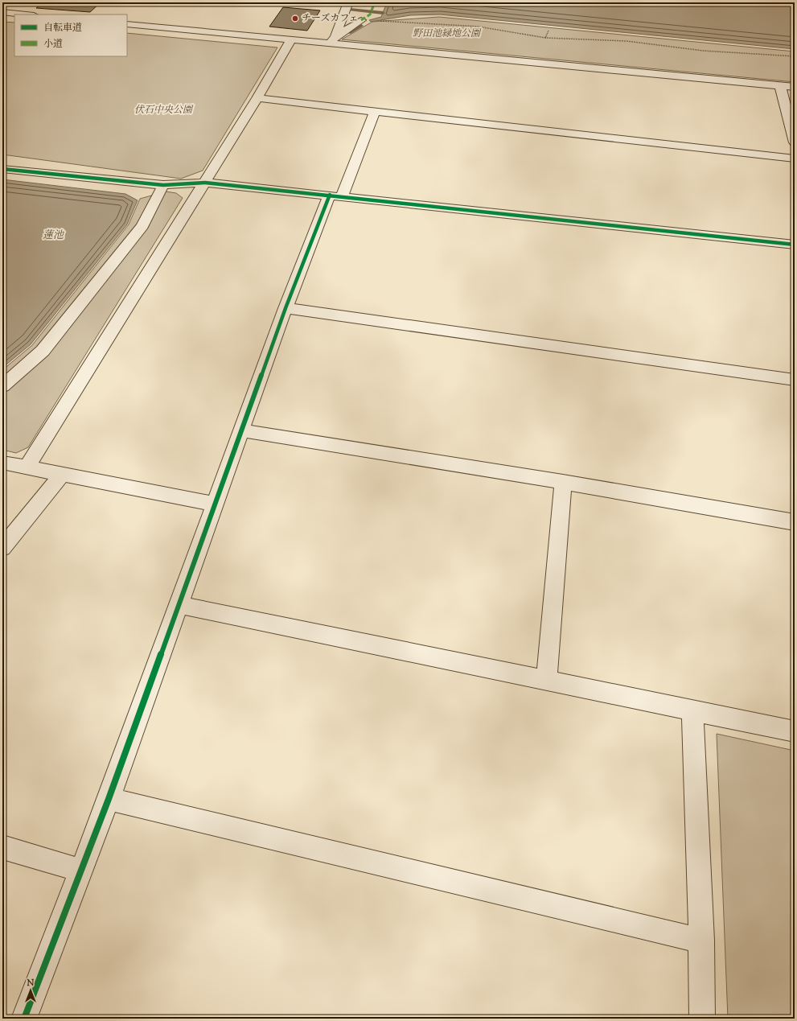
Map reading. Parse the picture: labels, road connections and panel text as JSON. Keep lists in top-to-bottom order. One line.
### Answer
{"water":["蓮池"],"parks":["野田池緑地公園","伏石中央公園"],"places":["チーズカフェ"],"legend":["自転車道","小道"],"north":"top"}
